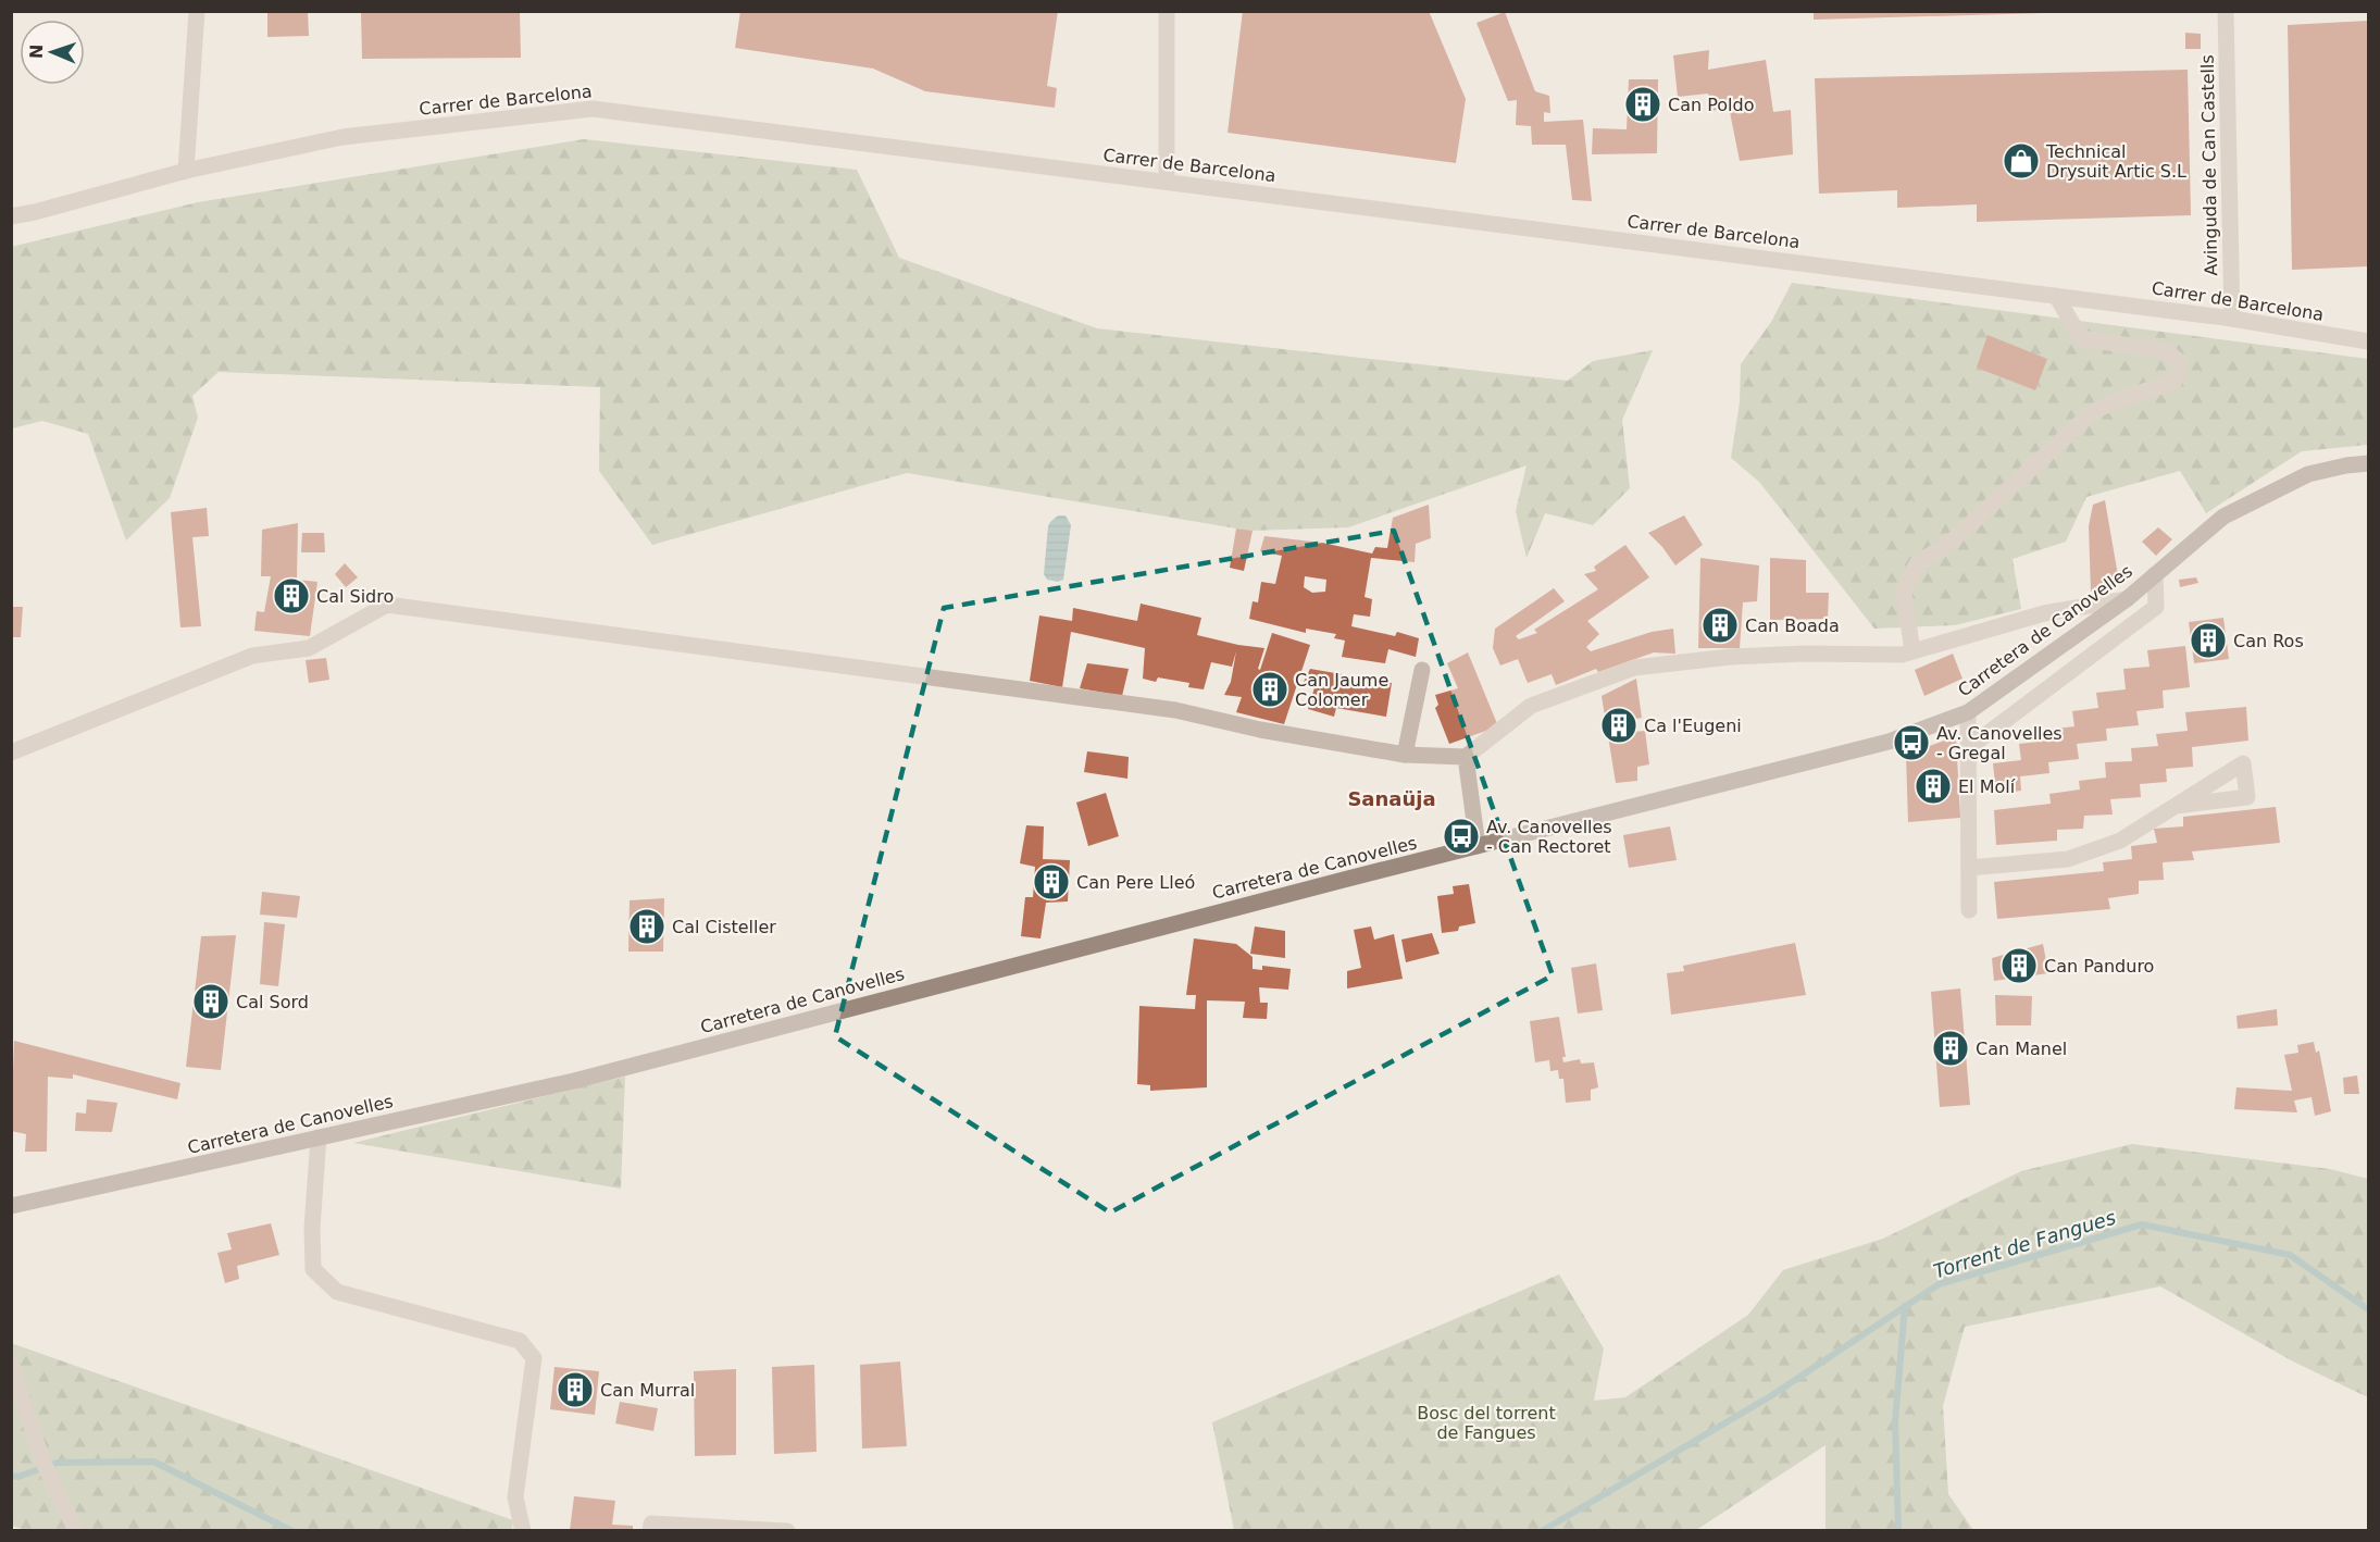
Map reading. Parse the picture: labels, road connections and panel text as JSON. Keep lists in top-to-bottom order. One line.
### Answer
{"streets":{"street":["Carrer de Barcelona","Avinguda de Can Castells","Carretera de Canovelles"]},"crossings":[["Carrer de Barcelona","Avinguda de Can Castells"]],"districts":["Sanaüja"],"water":["Torrent de Fangues"],"parks":["Bosc del torrent de Fangues"],"places":{"building":["Can Poldo","Cal Sidro","Can Boada","Can Ros","Can Jaume Colomer","Ca l'Eugeni","El Molí","Can Pere Lleó","Cal Cisteller","Can Panduro","Cal Sord","Can Manel","Can Murral"],"shop":["Technical Drysuit Artic S.L"],"bus stop":["Av. Canovelles - Gregal","Av. Canovelles - Can Rectoret"]},"north":"left"}
